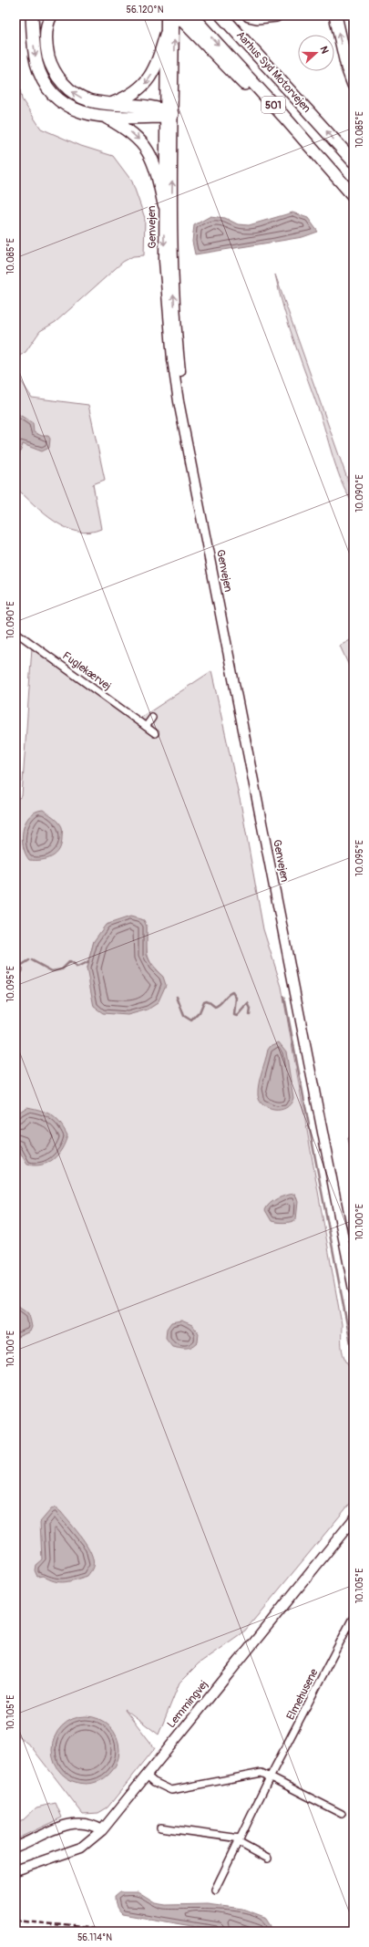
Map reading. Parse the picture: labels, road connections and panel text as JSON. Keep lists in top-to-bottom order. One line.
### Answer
{"streets":{"highway":["Aarhus Syd Motorvejen","501"],"street":["Genvejen","Fuglekærvej","Elmehusene","Lemmingvej"]},"north":"right","coordinates":["56.120°N","10.085°E","10.090°E","10.095°E","10.100°E","10.105°E","56.114°N"]}
